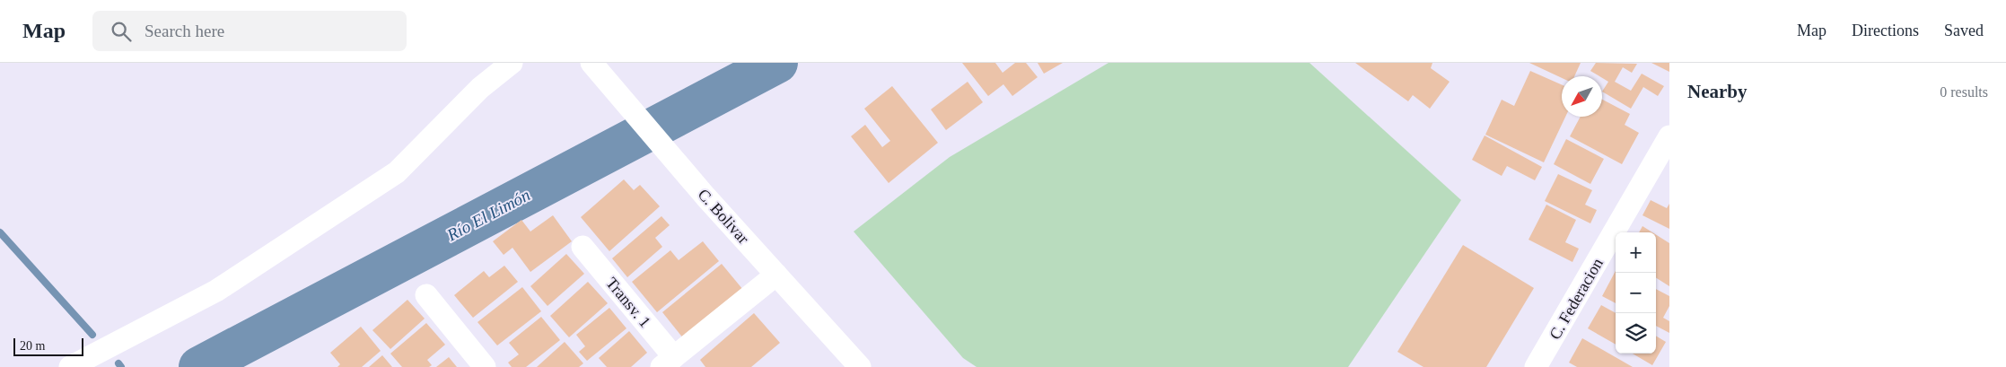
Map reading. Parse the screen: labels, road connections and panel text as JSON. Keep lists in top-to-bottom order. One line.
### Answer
{"streets":{"street":["C. Bolivar","C. Federacion","Transv. 1"]},"water":["Río El Limón"],"scale_bar":"20 m","north":"bottom left","page":{"header":"Map","search":"Search here","nav":["Map","Directions","Saved"],"heading":["Nearby","0 results"],"map_buttons":["+","−"],"scale":"20 m"}}
